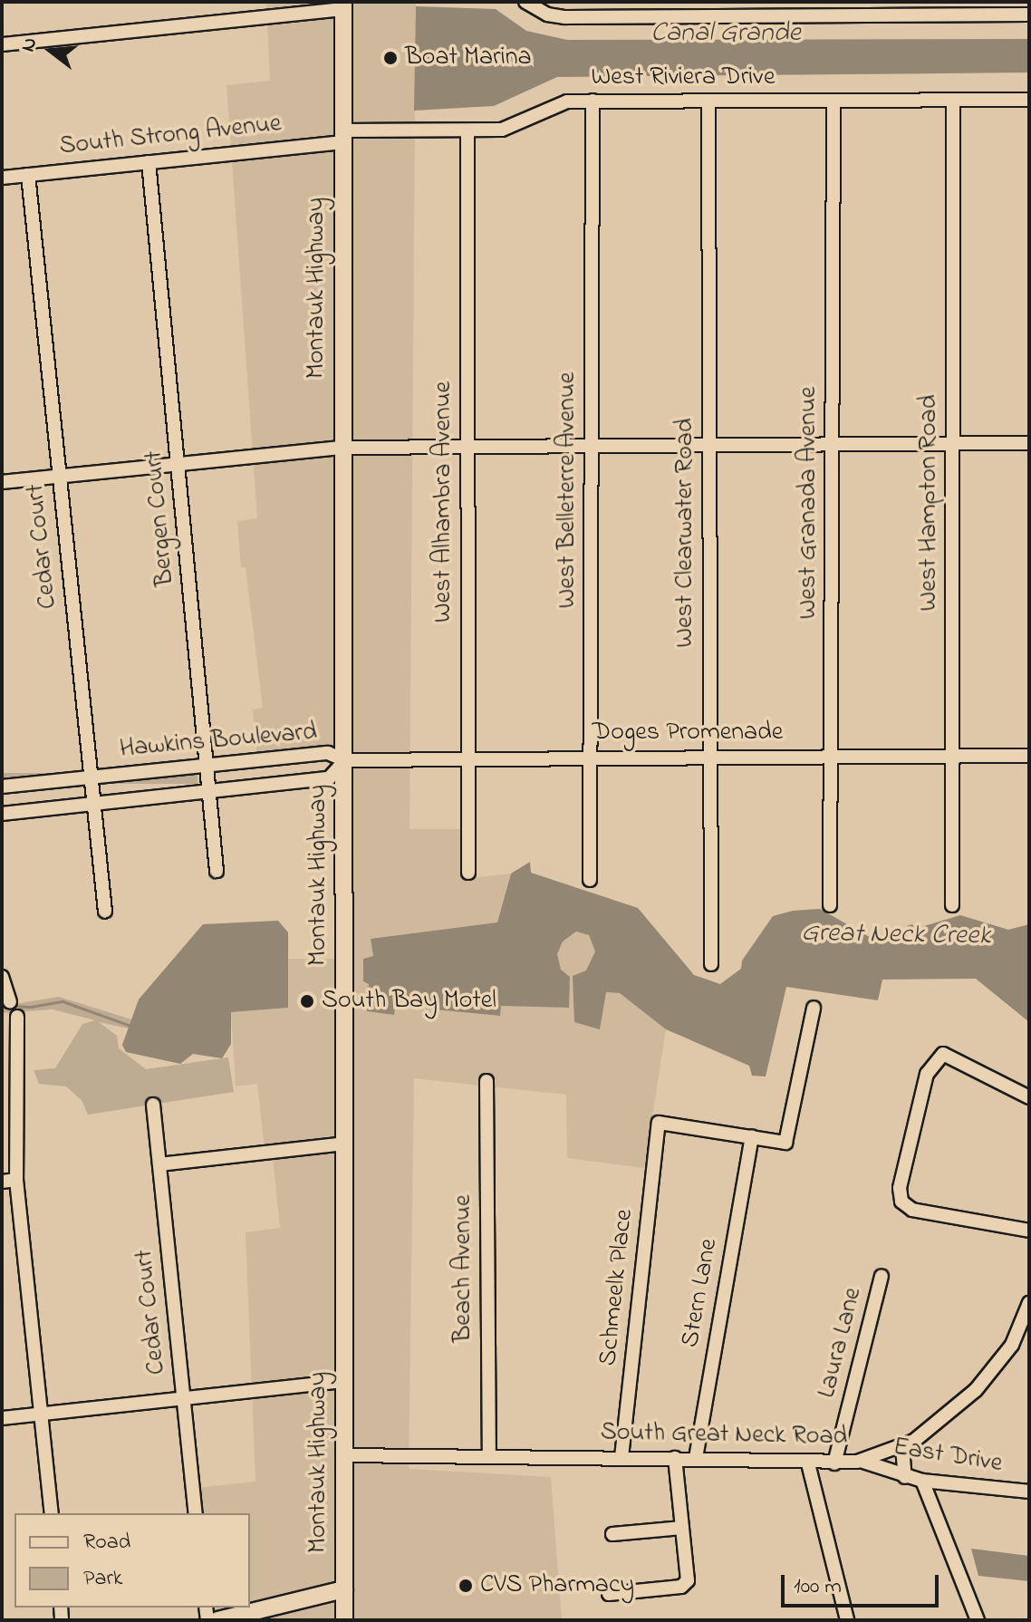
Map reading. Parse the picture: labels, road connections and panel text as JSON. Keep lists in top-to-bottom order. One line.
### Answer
{"streets":{"main road":["Montauk Highway"],"street":["West Riviera Drive","South Strong Avenue","West Belleterre Avenue","West Alhambra Avenue","West Granada Avenue","West Hampton Road","Bergen Court","West Clearwater Road","Cedar Court","Doges Promenade","Hawkins Boulevard","Beach Avenue","Schmeelk Place","Stern Lane","Laura Lane","South Great Neck Road","East Drive"]},"crossings":[["West Riviera Drive","South Strong Avenue"],["West Riviera Drive","Montauk Highway"],["West Riviera Drive","West Belleterre Avenue"],["West Riviera Drive","West Alhambra Avenue"],["West Riviera Drive","West Granada Avenue"],["West Riviera Drive","West Hampton Road"],["West Riviera Drive","West Clearwater Road"],["South Strong Avenue","Montauk Highway"],["South Strong Avenue","Bergen Court"],["South Strong Avenue","Cedar Court"],["Montauk Highway","Doges Promenade"],["Montauk Highway","Hawkins Boulevard"],["Montauk Highway","South Great Neck Road"],["West Belleterre Avenue","Doges Promenade"],["West Alhambra Avenue","Doges Promenade"],["West Granada Avenue","Doges Promenade"],["West Hampton Road","Doges Promenade"],["Bergen Court","Hawkins Boulevard"],["West Clearwater Road","Doges Promenade"],["Cedar Court","Hawkins Boulevard"],["Doges Promenade","Hawkins Boulevard"],["Beach Avenue","South Great Neck Road"],["Schmeelk Place","Stern Lane"],["Schmeelk Place","South Great Neck Road"],["Stern Lane","South Great Neck Road"],["Laura Lane","South Great Neck Road"],["South Great Neck Road","East Drive"]],"water":["Canal Grande","Great Neck Creek"],"places":["Boat Marina","South Bay Motel","CVS Pharmacy"],"legend":["Road","Park"],"scale_bar":"100 m","north":"left"}
